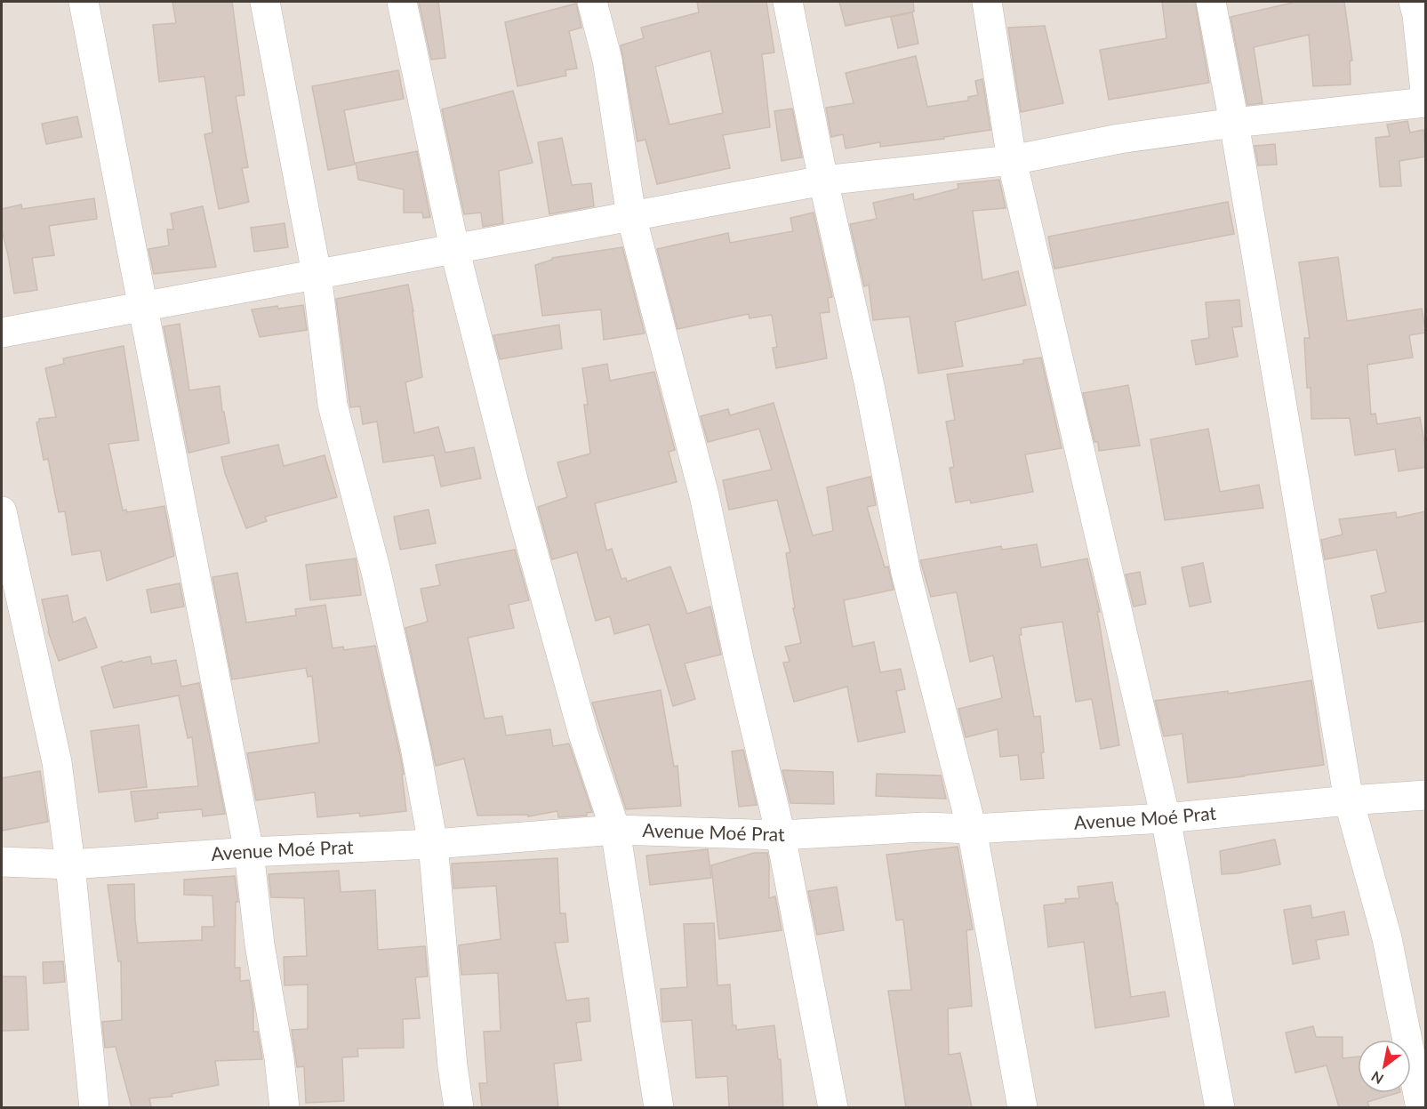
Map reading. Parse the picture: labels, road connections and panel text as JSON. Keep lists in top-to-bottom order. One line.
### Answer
{"streets":{"street":["Avenue Moé Prat"]},"north":"bottom left"}
